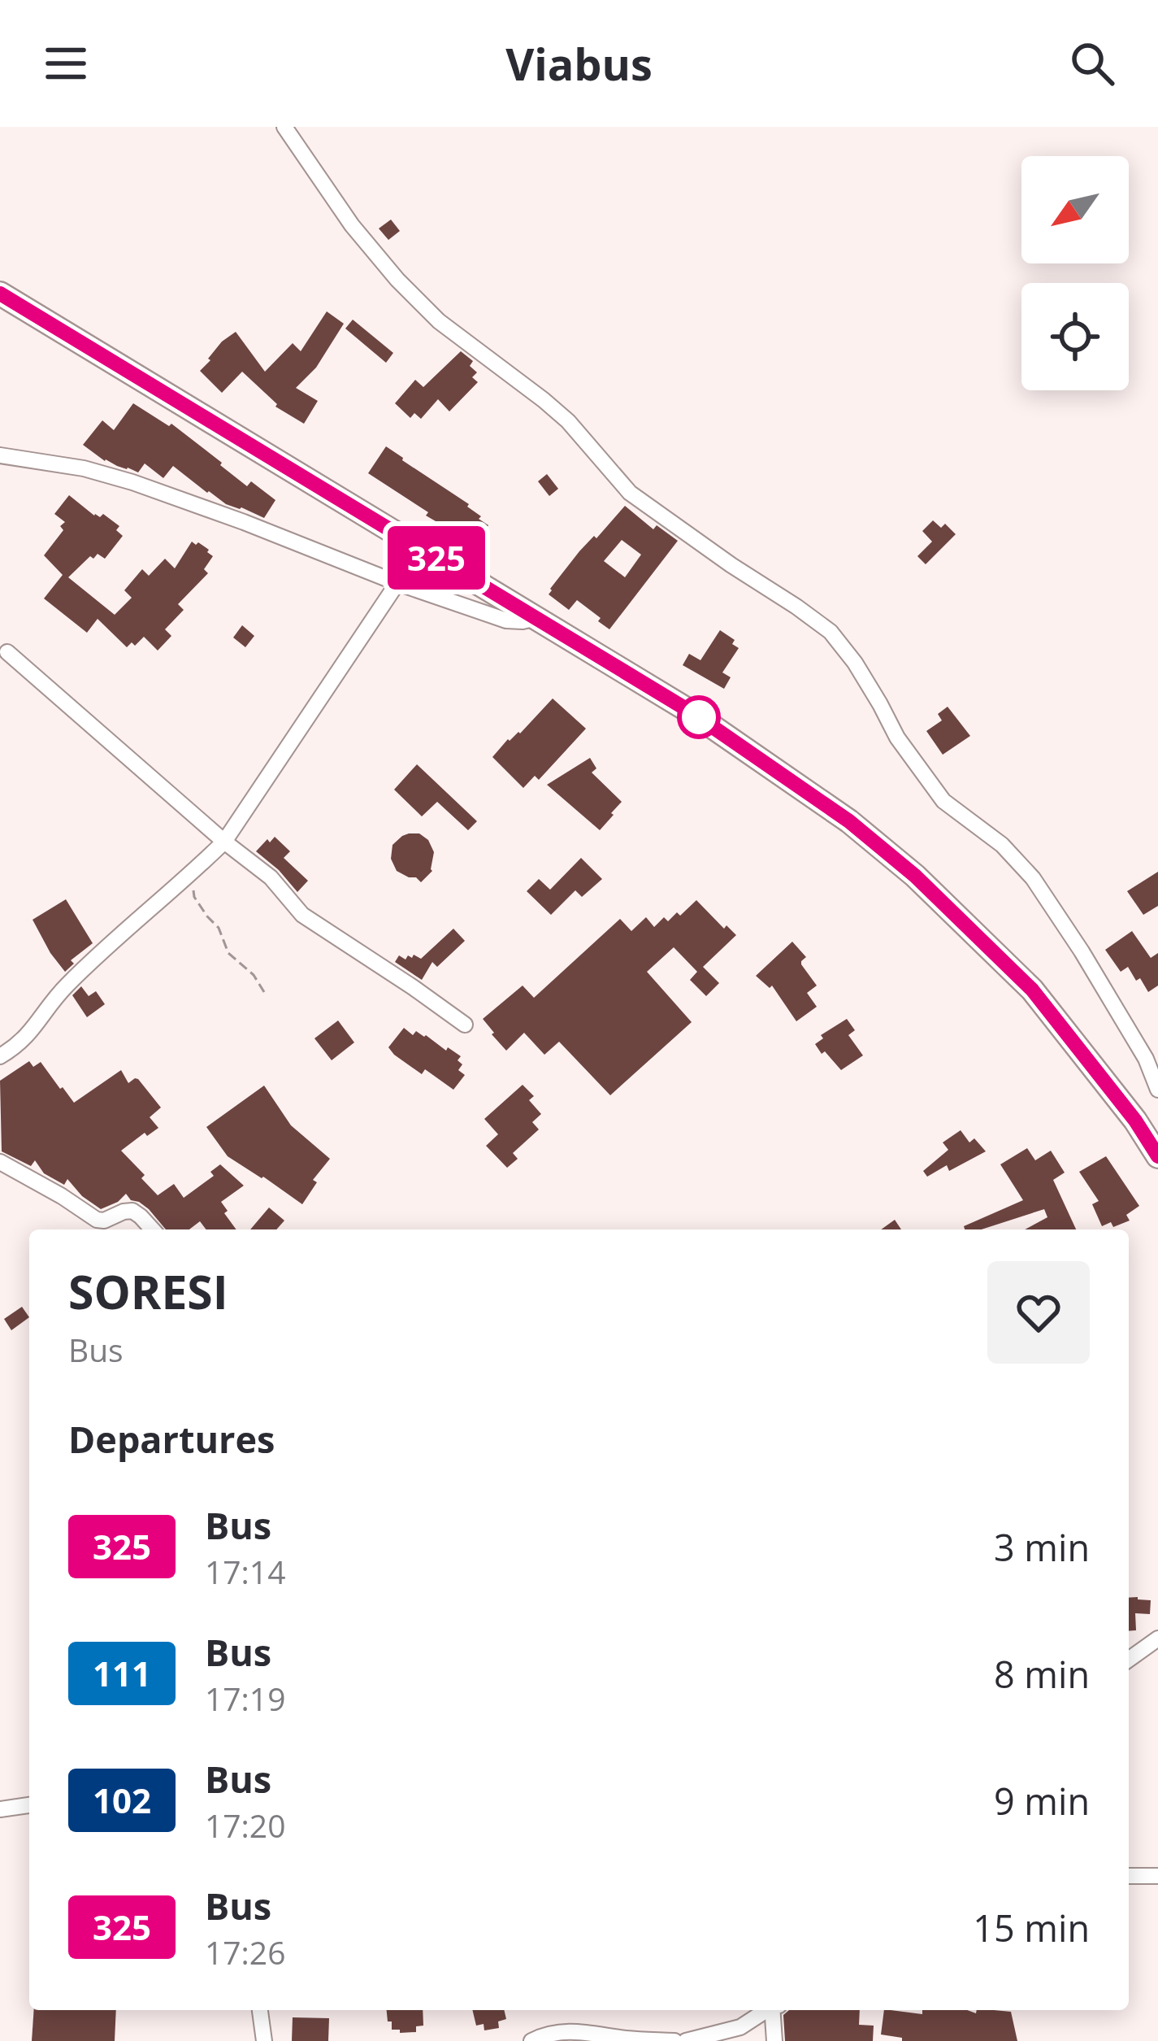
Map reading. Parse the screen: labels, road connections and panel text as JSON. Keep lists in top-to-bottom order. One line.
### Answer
{"lines":["bus line 325"],"north":"bottom left","page":{"header":"Viabus","on_map":"325","heading":[["SORESI","Bus"],"Departures"],"list":[{"mark":"325","name":"Bus","note":"17:14","value":"3 min"},{"mark":"111","name":"Bus","note":"17:19","value":"8 min"},{"mark":"102","name":"Bus","note":"17:20","value":"9 min"},{"mark":"325","name":"Bus","note":"17:26","value":"15 min"}]}}
